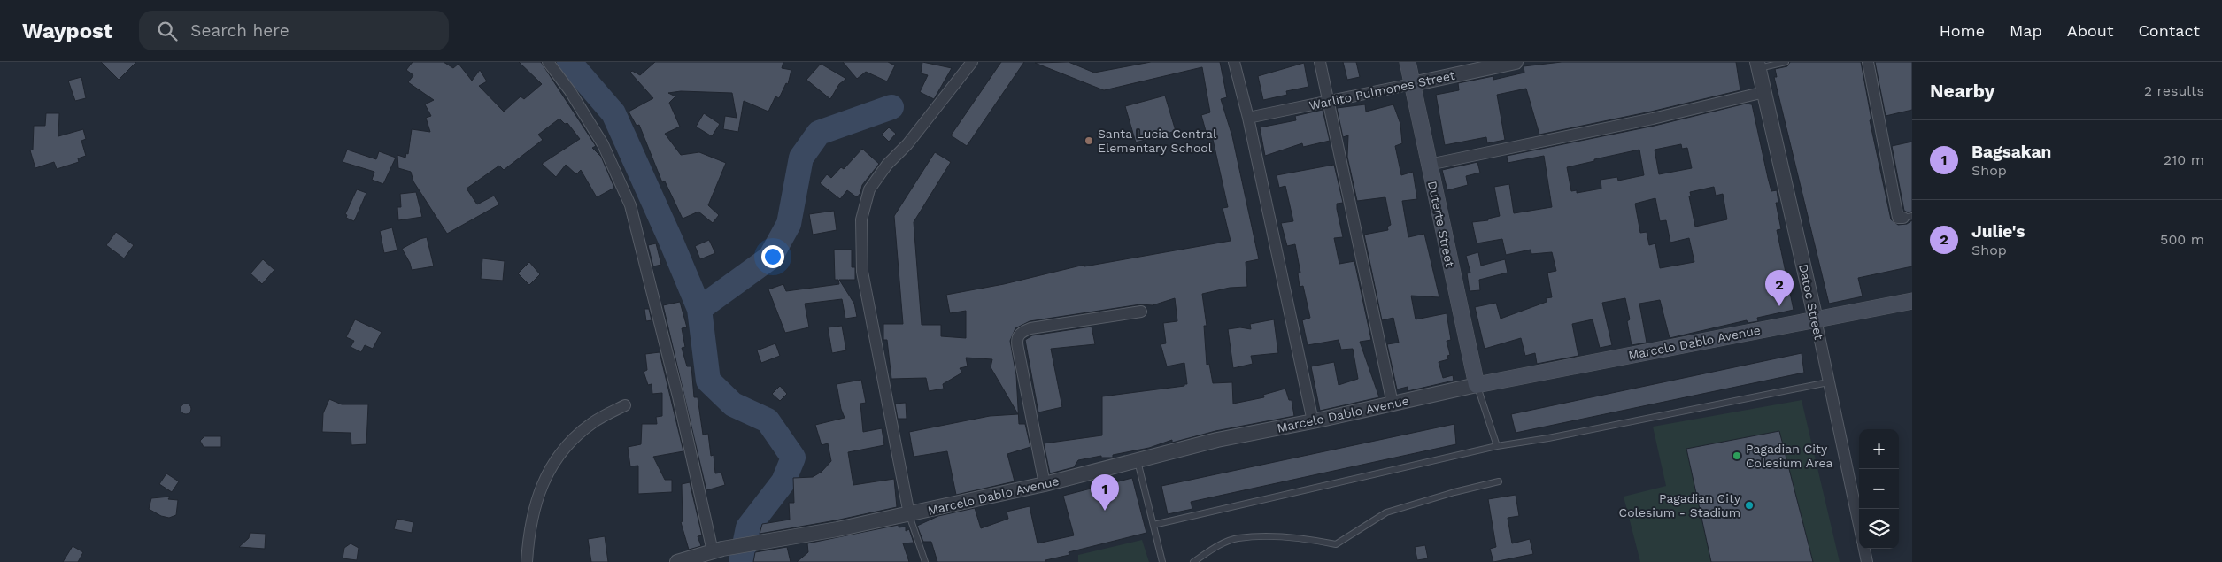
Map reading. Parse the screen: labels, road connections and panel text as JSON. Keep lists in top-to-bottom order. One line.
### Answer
{"streets":{"main road":["Duterte Street","Marcelo Dablo Avenue"],"street":["Warlito Pulmones Street","Datoc Street"]},"crossings":[["Warlito Pulmones Street","Duterte Street"],["Duterte Street","Marcelo Dablo Avenue"],["Datoc Street","Marcelo Dablo Avenue"]],"places":["Santa Lucia Central Elementary School","Pagadian City Colesium Area","Pagadian City Colesium - Stadium"],"page":{"header":"Waypost","search":"Search here","nav":["Home","Map","About","Contact"],"heading":["Nearby","2 results"],"list":[{"mark":"1","name":"Bagsakan","note":"Shop","value":"210 m"},{"mark":"2","name":"Julie's","note":"Shop","value":"500 m"}],"pins":["2","1"],"map_buttons":["+","−"]}}
